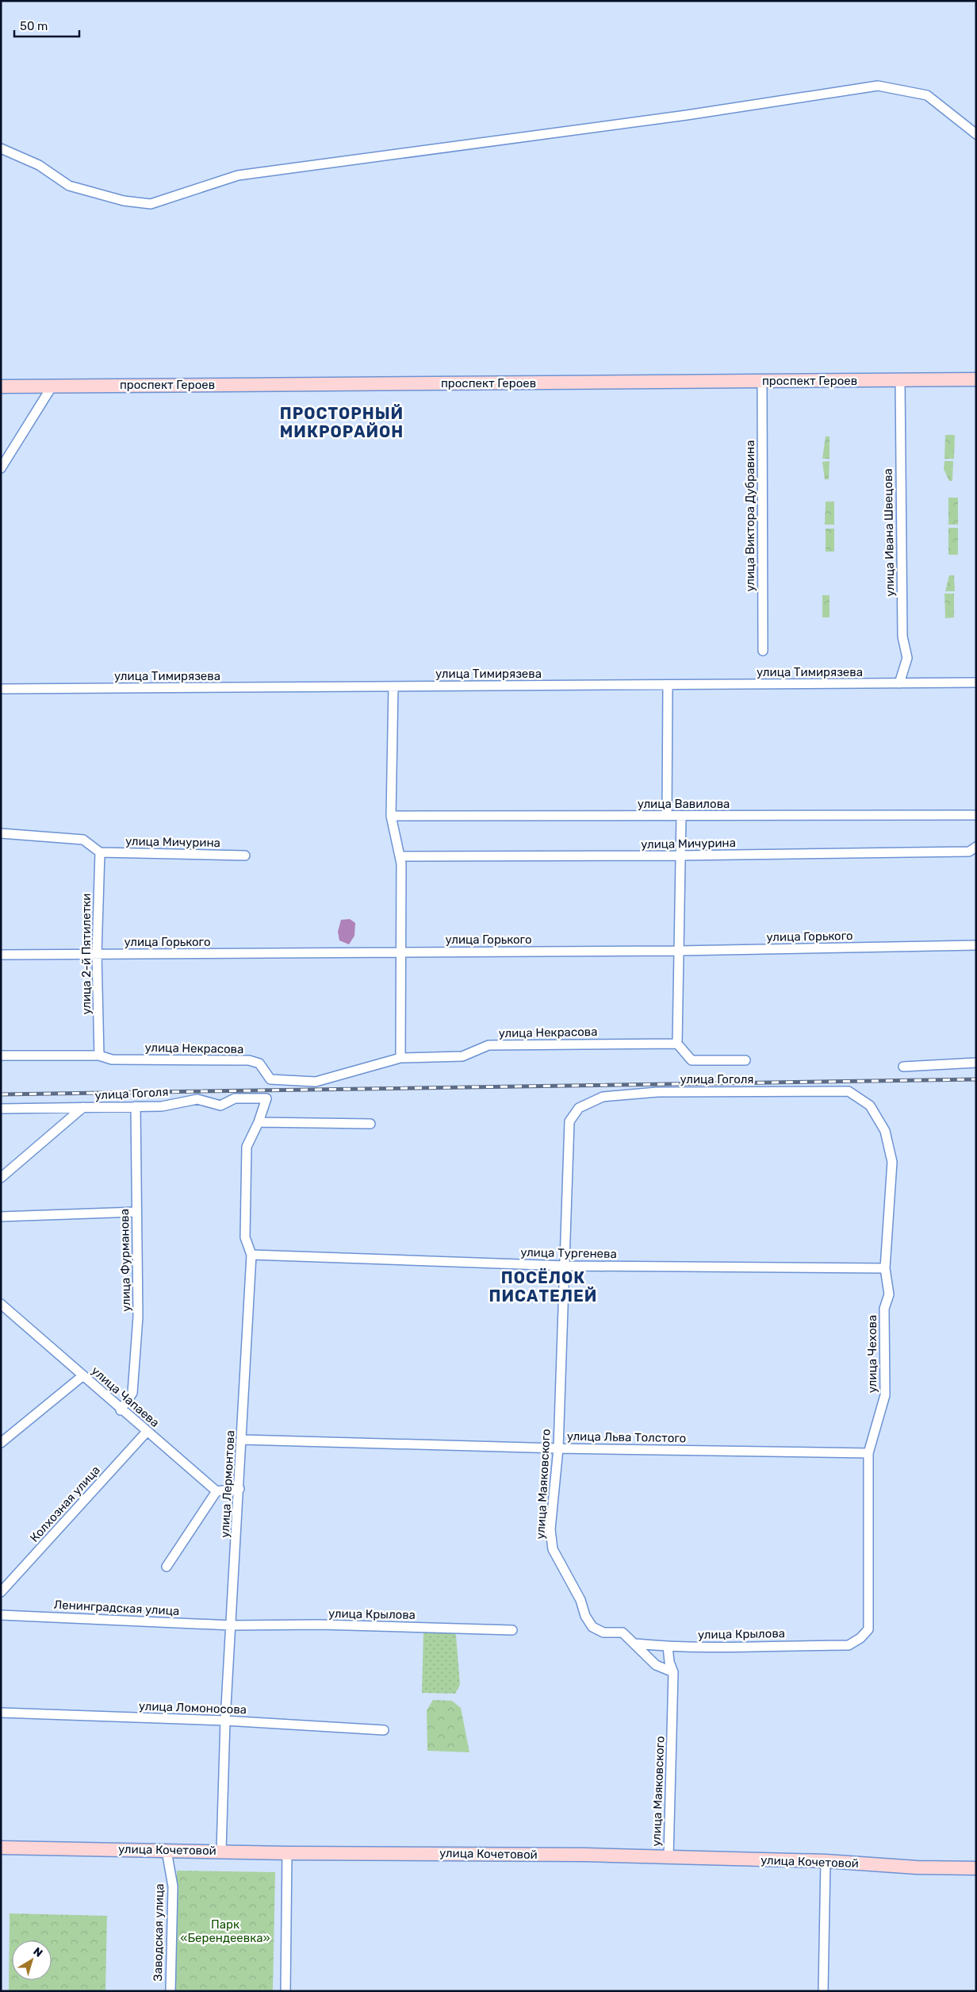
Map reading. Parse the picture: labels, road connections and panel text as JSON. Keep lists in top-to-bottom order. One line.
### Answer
{"streets":{"main road":["проспект Героев","улица Кочетовой"],"street":["улица Виктора Дубравина","улица Ивана Швецова","улица Тимирязева","улица Вавилова","улица Мичурина","улица Горького","улица 2-й Пятилетки","улица Некрасова","улица Гоголя","улица Тургенева","улица Фурманова","улица Чехова","улица Чапаева","улица Льва Толстого","улица Лермонтова","улица Маяковского","Колхозная улица","Ленинградская улица","улица Крылова","улица Ломоносова","Заводская улица"]},"crossings":[["проспект Героев","улица Виктора Дубравина"],["проспект Героев","улица Ивана Швецова"],["улица Ивана Швецова","улица Тимирязева"],["улица Мичурина","улица 2-й Пятилетки"],["улица Горького","улица 2-й Пятилетки"],["улица 2-й Пятилетки","улица Некрасова"],["улица Гоголя","улица Фурманова"],["улица Гоголя","улица Чехова"],["улица Гоголя","улица Лермонтова"],["улица Гоголя","улица Маяковского"],["улица Тургенева","улица Чехова"],["улица Тургенева","улица Лермонтова"],["улица Тургенева","улица Маяковского"],["улица Фурманова","улица Чапаева"],["улица Чехова","улица Льва Толстого"],["улица Чехова","улица Крылова"],["улица Чапаева","Колхозная улица"],["улица Льва Толстого","улица Лермонтова"],["улица Льва Толстого","улица Маяковского"],["улица Лермонтова","Ленинградская улица"],["улица Лермонтова","улица Крылова"],["улица Лермонтова","улица Ломоносова"],["улица Лермонтова","улица Кочетовой"],["улица Маяковского","улица Крылова"],["улица Маяковского","улица Кочетовой"],["Ленинградская улица","улица Крылова"],["улица Кочетовой","Заводская улица"]],"districts":["ПРОСТОРНЫЙ МИКРОРАЙОН","ПОСЁЛОК ПИСАТЕЛЕЙ"],"parks":["Парк «Берендеевка»"],"scale_bar":"50 m","north":"top right"}
